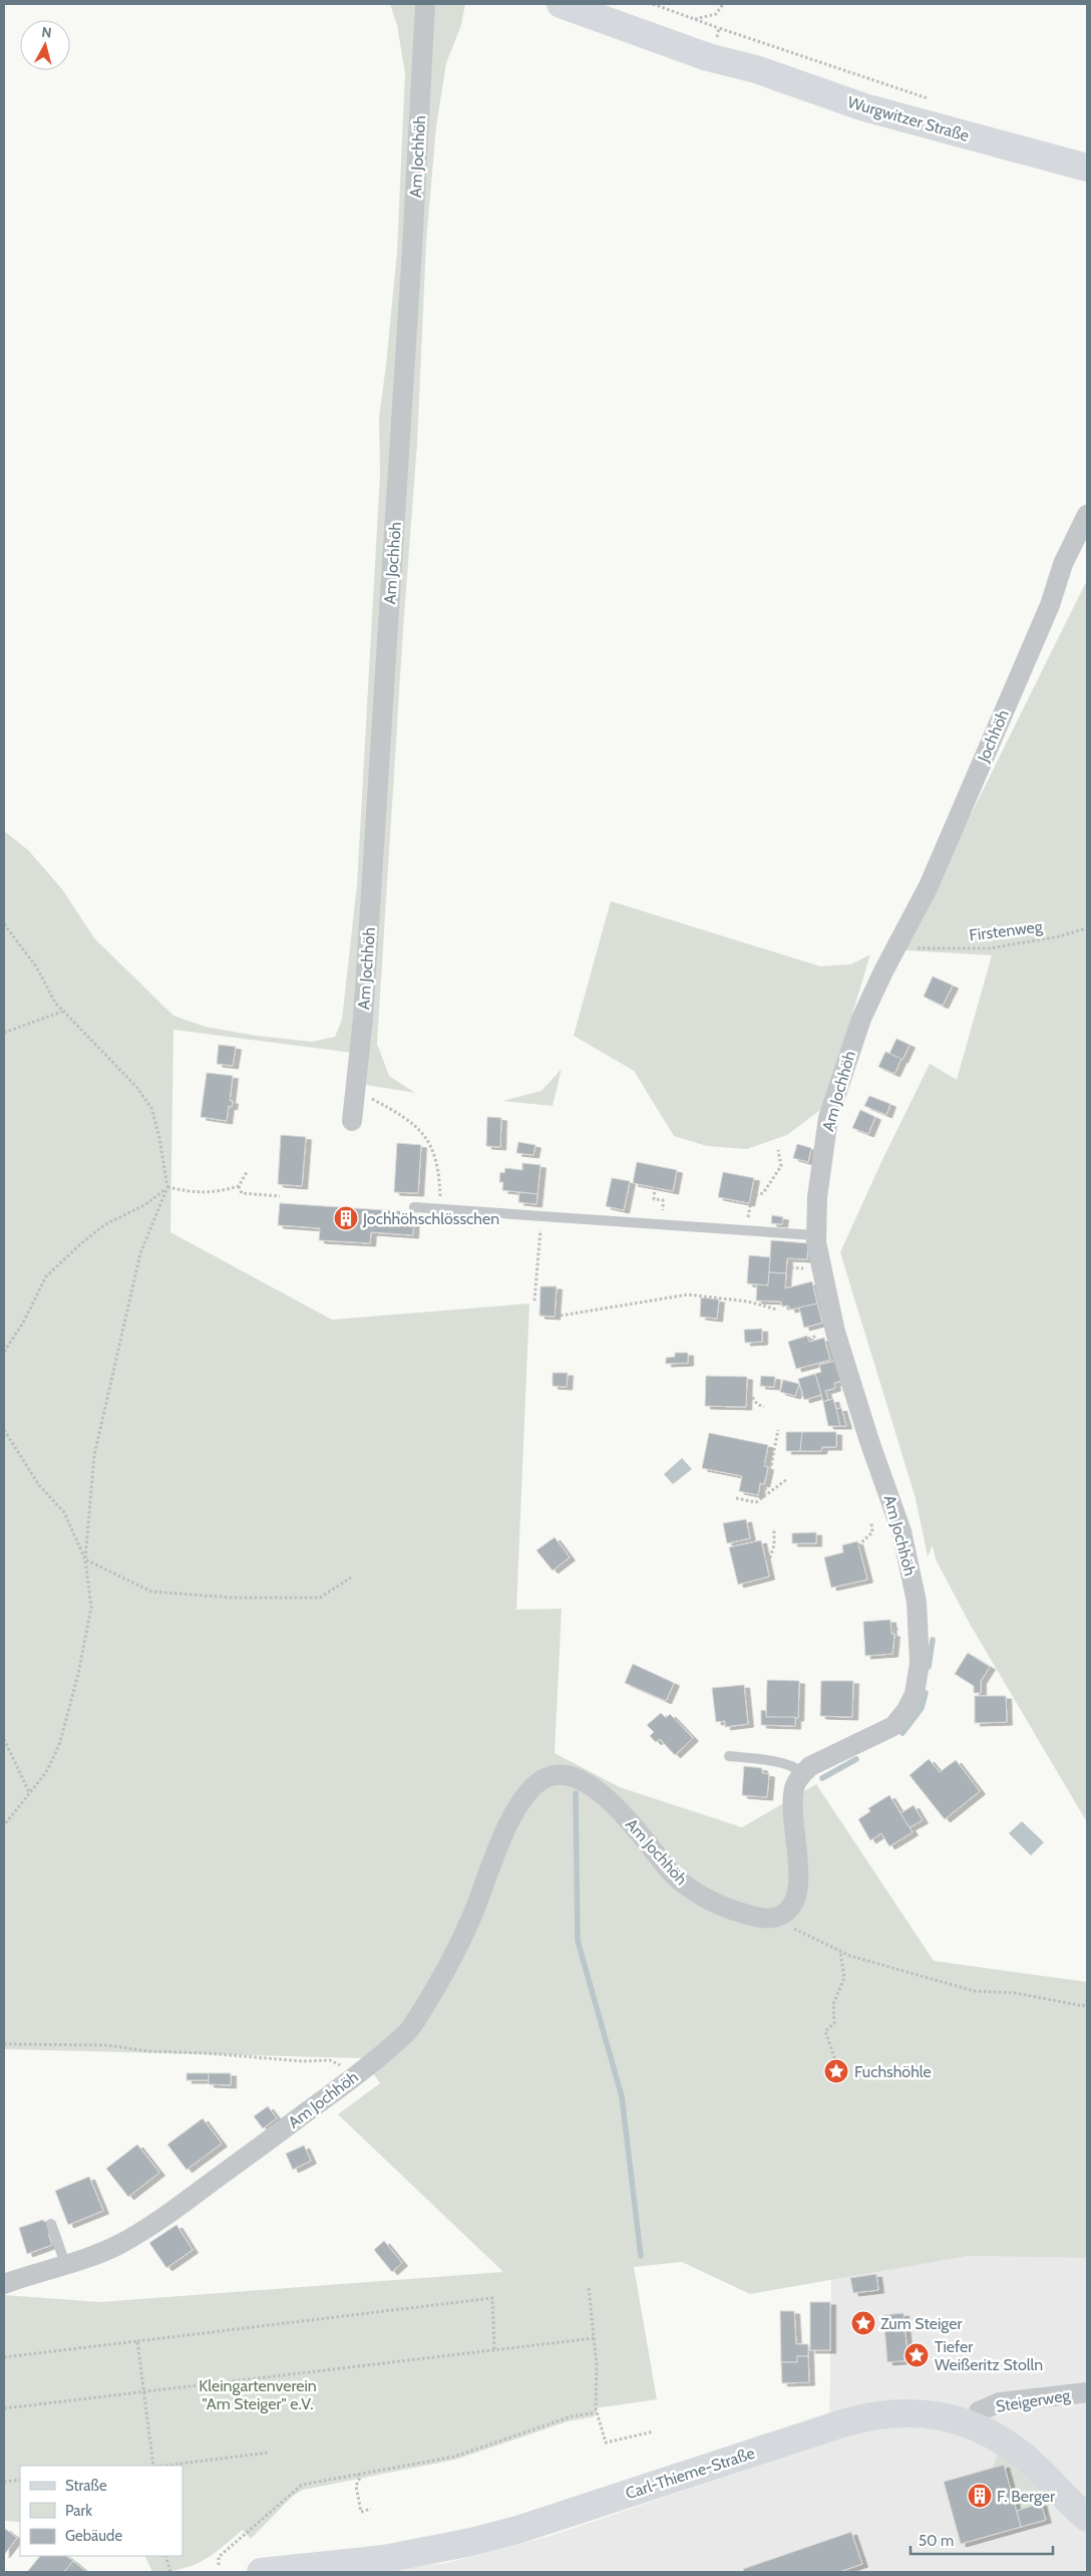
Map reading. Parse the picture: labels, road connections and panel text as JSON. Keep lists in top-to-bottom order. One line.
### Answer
{"streets":{"main road":["Wurgwitzer Straße","Carl-Thieme-Straße"],"street":["Am Jochhöh","Jochhöh","Steigerweg"],"path":["Firstenweg"]},"crossings":[["Am Jochhöh","Jochhöh"],["Am Jochhöh","Firstenweg"],["Jochhöh","Firstenweg"],["Steigerweg","Carl-Thieme-Straße"]],"parks":["Kleingartenverein \"Am Steiger\" e.V."],"places":{"building":["Jochhöhschlösschen","F. Berger"],"place":["Fuchshöhle","Zum Steiger","Tiefer Weißeritz Stolln"]},"legend":["Straße","Park","Gebäude"],"scale_bar":"50 m","north":"top"}
